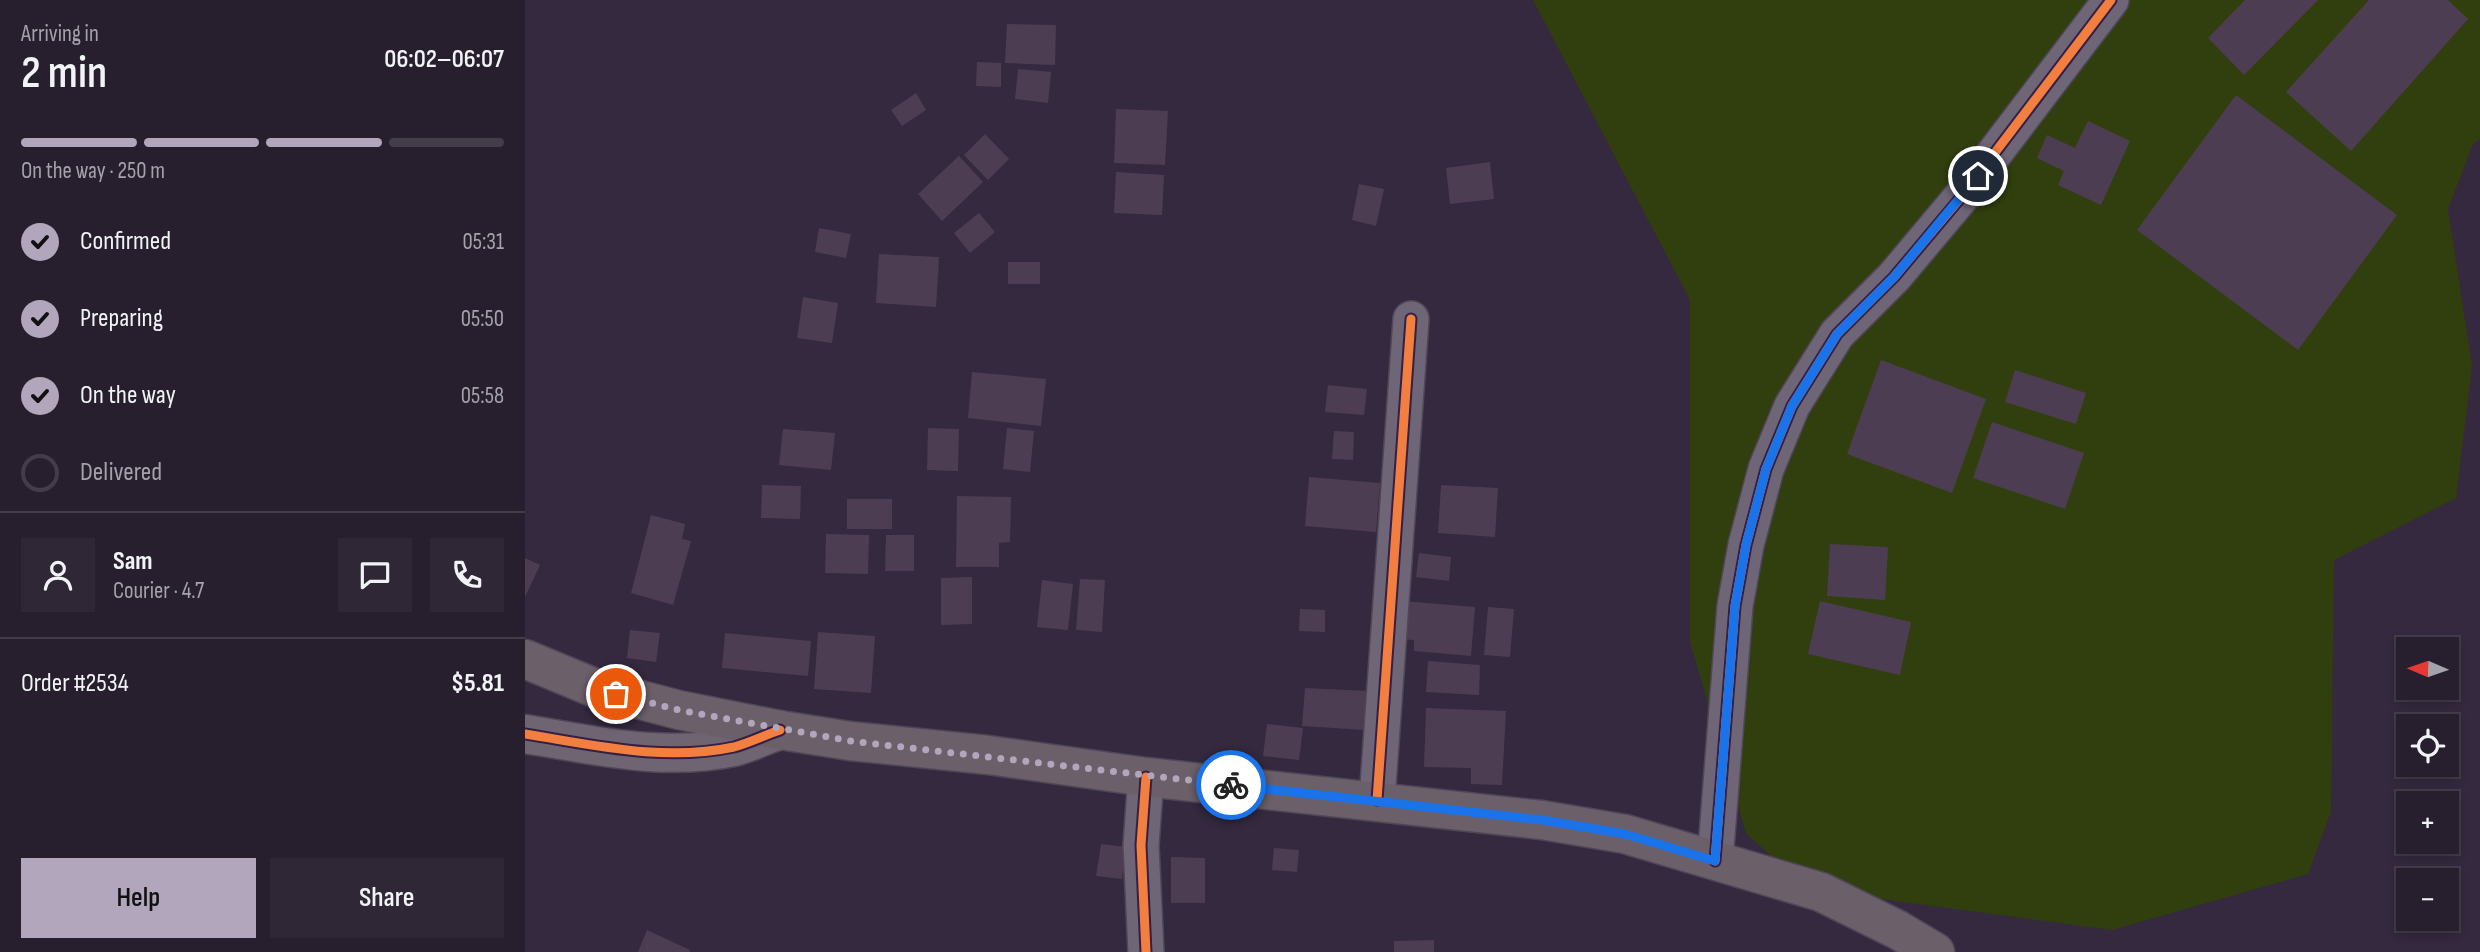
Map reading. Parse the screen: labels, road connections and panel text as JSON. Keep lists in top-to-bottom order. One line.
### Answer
{"north":"left","page":{"heading":["2 min","Arriving in","06:02–06:07"],"panel":["Sam","Courier · 4.7","Order #2534","$5.81"],"bar":"On the way · 250 m","list":[["Confirmed","05:31"],["Preparing","05:50"],["On the way","05:58"],"Delivered"],"map_buttons":["+","−"],"buttons":["Help","Share"]}}
